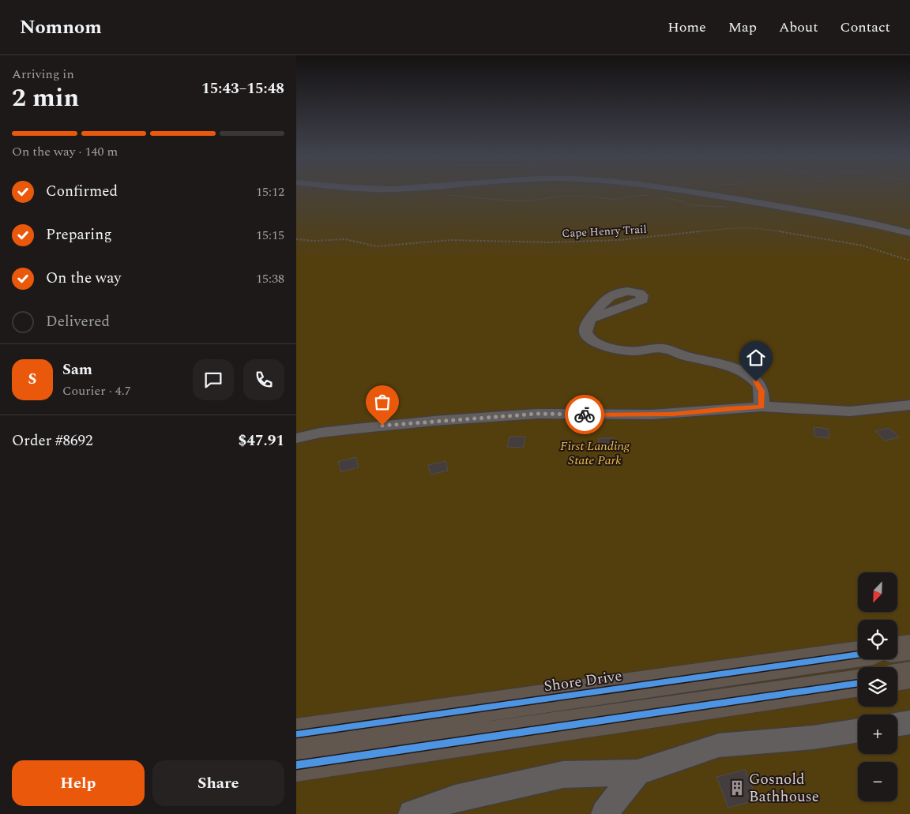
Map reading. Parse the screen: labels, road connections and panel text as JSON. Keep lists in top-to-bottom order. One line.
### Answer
{"streets":{"highway":["Shore Drive"],"path":["Cape Henry Trail"]},"parks":["First Landing State Park"],"places":{"building":["Gosnold Bathhouse"]},"north":"bottom left","page":{"header":"Nomnom","nav":["Home","Map","About","Contact"],"heading":["2 min","Arriving in","15:43–15:48"],"panel":["Sam","Courier · 4.7","Order #8692","$47.91"],"bar":"On the way · 140 m","list":[["Confirmed","15:12"],["Preparing","15:15"],["On the way","15:38"],"Delivered"],"round":"S","map_buttons":["+","−"],"buttons":["Help","Share"]}}
